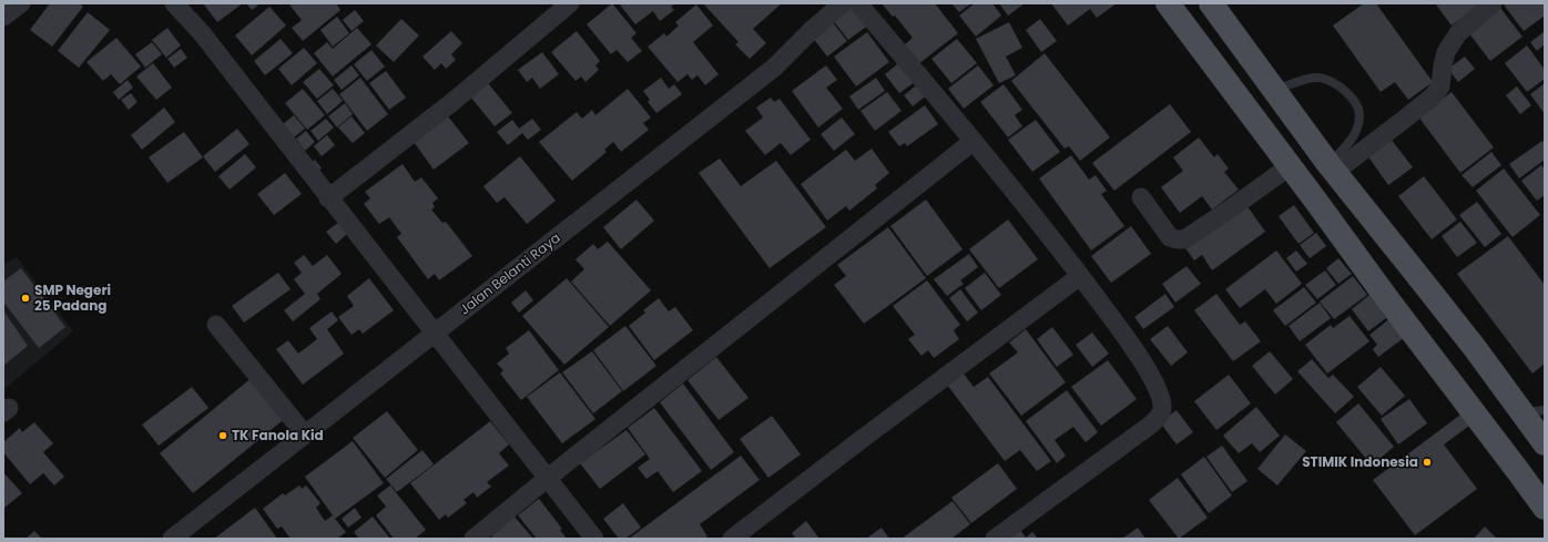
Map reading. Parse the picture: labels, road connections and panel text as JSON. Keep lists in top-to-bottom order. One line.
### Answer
{"streets":{"street":["Jalan Belanti Raya"]},"places":["SMP Negeri 25 Padang","TK Fanola Kid","STIMIK Indonesia"]}
